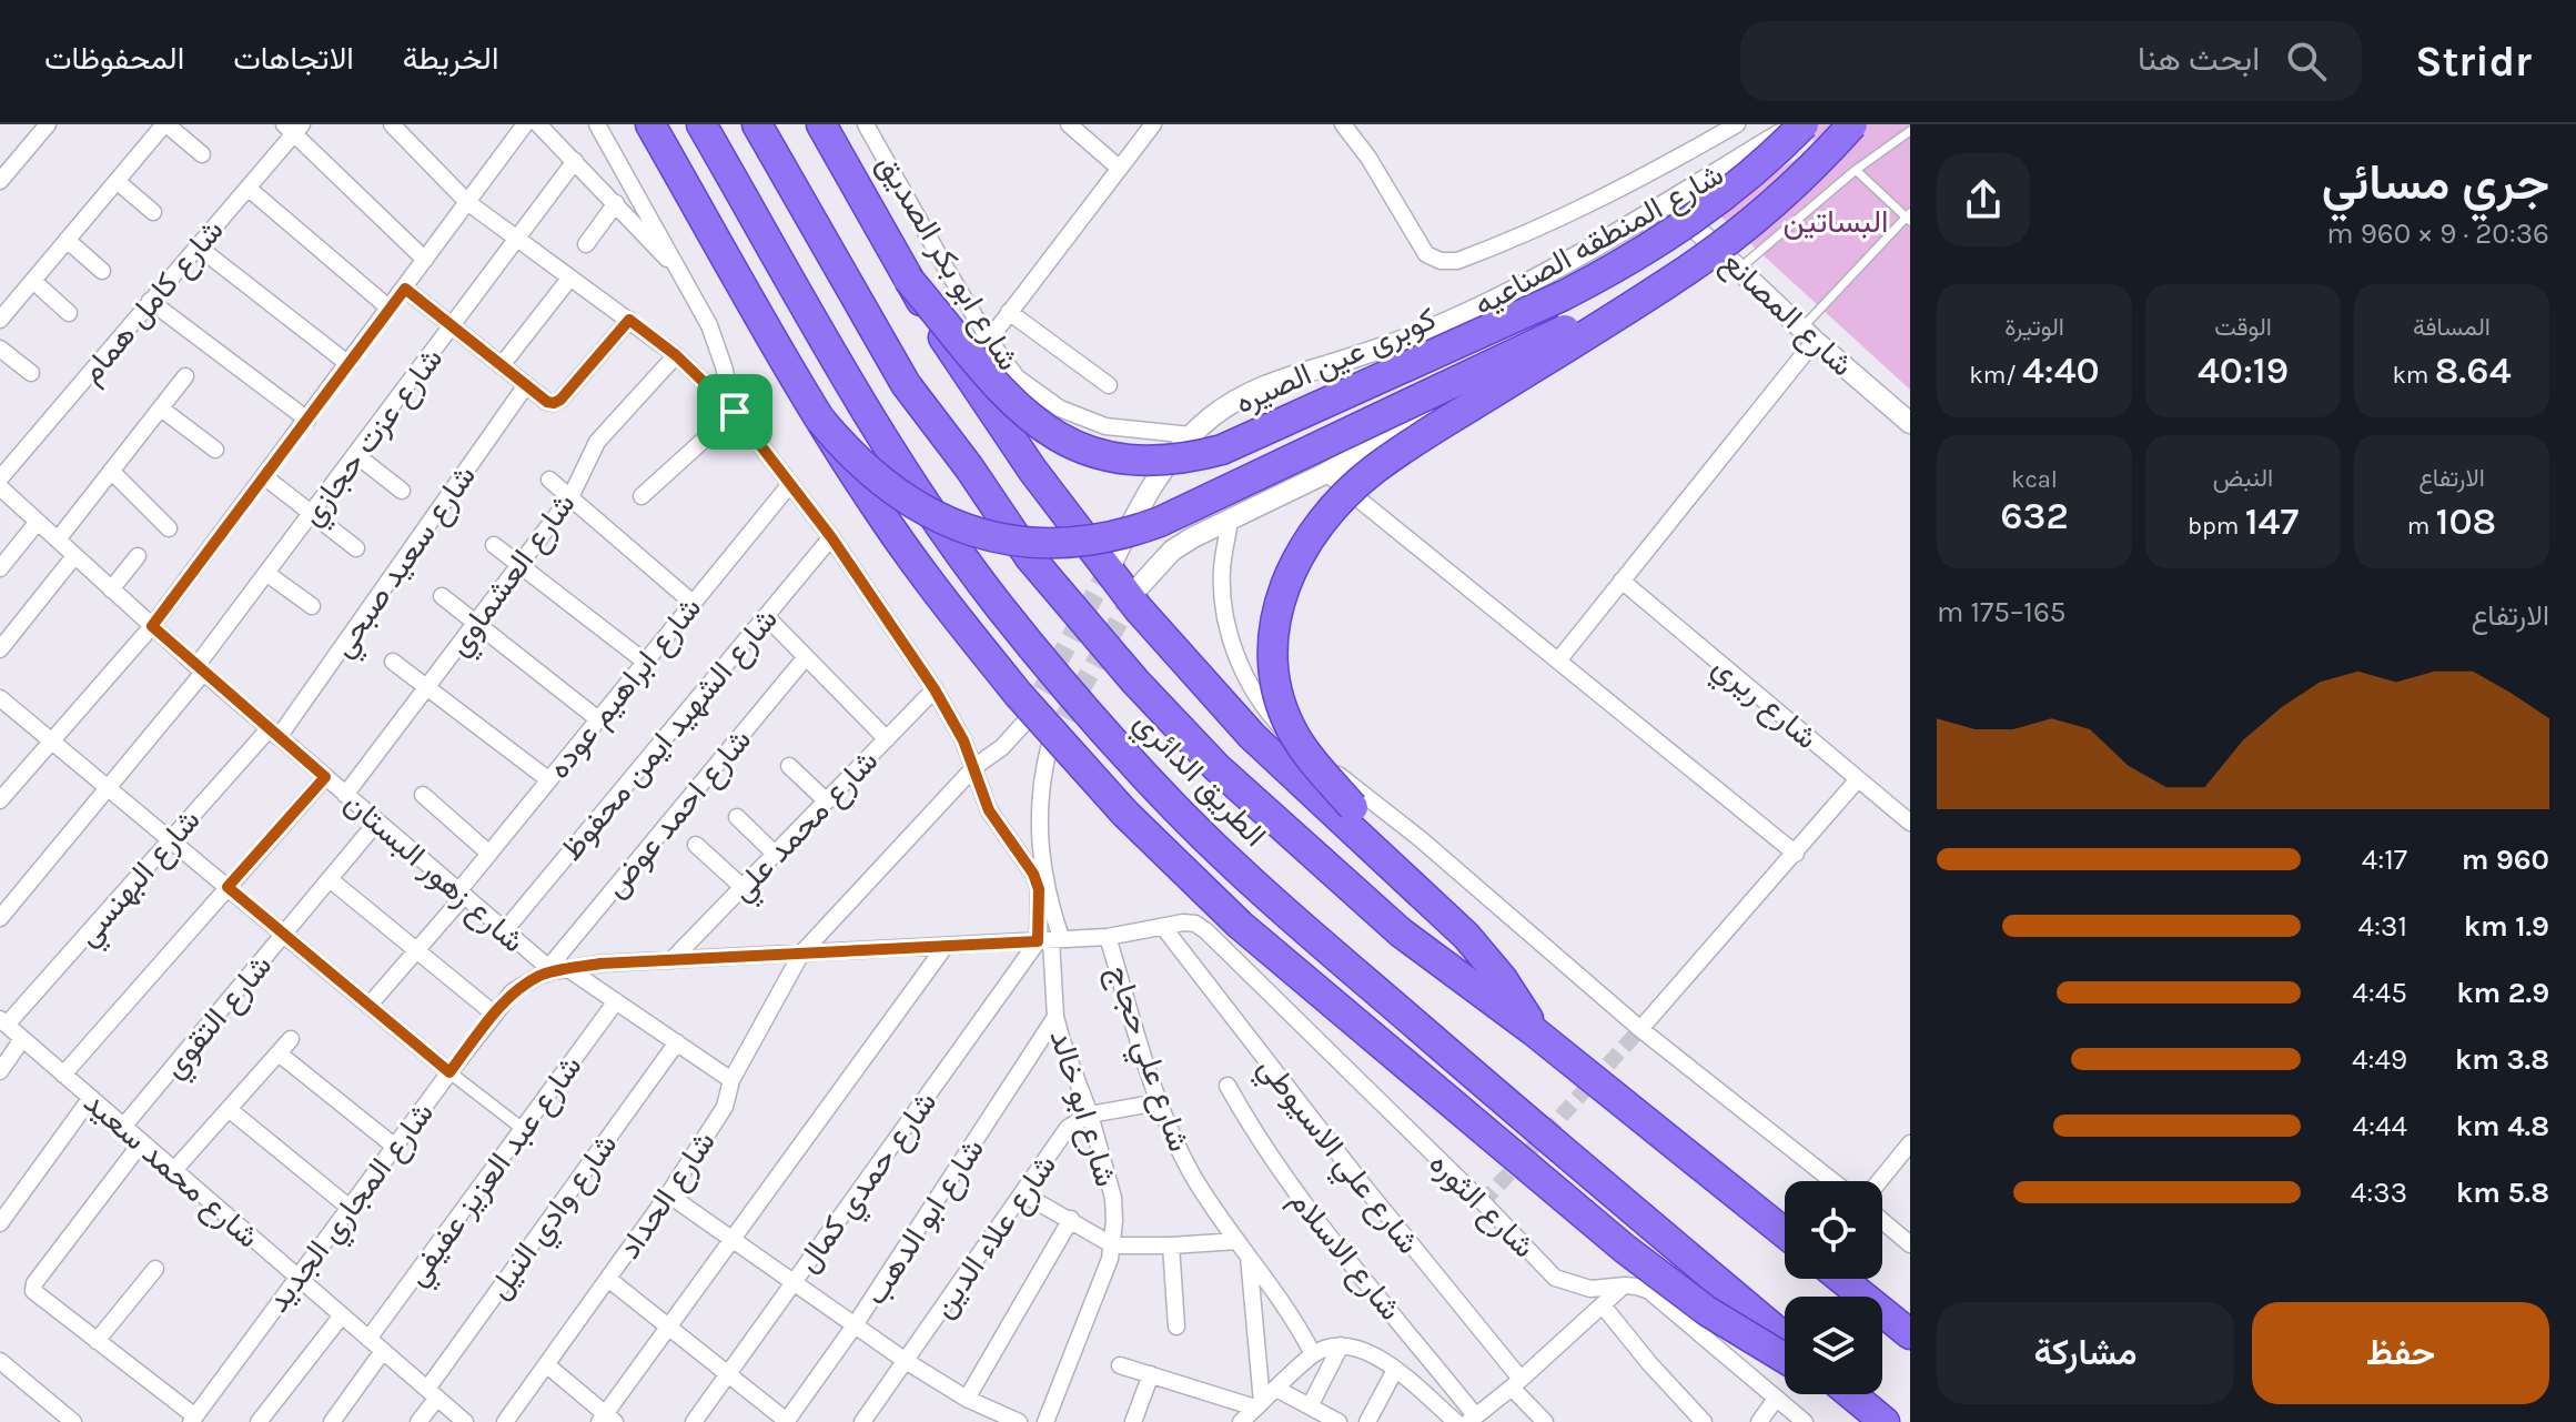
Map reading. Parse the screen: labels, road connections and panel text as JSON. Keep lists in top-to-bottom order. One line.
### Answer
{"streets":{"highway":["كوبرى عين الصيره","الطريق الدائري"],"street":["شارع المنطقه الصناعيه","شارع ابو بكر الصديق","شارع كامل همام","شارع المصانع","شارع عزت حجازي","شارع سعيد صبحي","شارع العشماوي","شارع ابراهيم عوده","شارع ريري","شارع الشهيد ايمن محفوظ","شارع احمد عوض","شارع محمد علي","شارع زهور البستان","شارع البهنسي","شارع التقوي","شارع علي حجاج","شارع ابو خالد","شارع علي الاسيوطي","شارع محمد سعيد","شارع عبد العزيز عفيفي","شارع حمدي كمال","شارع الحداد","شارع الثوره","شارع المجاري الجديد","شارع وادي النيل","شارع ابو الدهب","شارع علاء الدين","شارع الاسلام"]},"crossings":[["شارع المنطقه الصناعيه","شارع ابو بكر الصديق"],["شارع المنطقه الصناعيه","شارع المصانع"],["شارع عزت حجازي","شارع زهور البستان"],["شارع سعيد صبحي","شارع زهور البستان"],["شارع سعيد صبحي","شارع البهنسي"],["شارع العشماوي","شارع زهور البستان"],["شارع ابراهيم عوده","شارع زهور البستان"],["شارع الشهيد ايمن محفوظ","شارع زهور البستان"],["شارع احمد عوض","شارع زهور البستان"],["شارع احمد عوض","شارع المجاري الجديد"],["شارع محمد علي","شارع المجاري الجديد"],["شارع زهور البستان","شارع البهنسي"],["شارع زهور البستان","شارع التقوي"],["شارع زهور البستان","شارع عبد العزيز عفيفي"],["شارع زهور البستان","شارع الحداد"],["شارع زهور البستان","شارع المجاري الجديد"],["شارع زهور البستان","شارع وادي النيل"],["شارع البهنسي","شارع محمد سعيد"],["شارع التقوي","شارع محمد سعيد"],["شارع علي حجاج","شارع المجاري الجديد"],["شارع ابو خالد","شارع حمدي كمال"],["شارع ابو خالد","شارع المجاري الجديد"],["شارع ابو خالد","شارع ابو الدهب"],["شارع ابو خالد","شارع علاء الدين"],["شارع علي الاسيوطي","شارع المجاري الجديد"],["شارع محمد سعيد","شارع عبد العزيز عفيفي"],["شارع محمد سعيد","شارع المجاري الجديد"],["شارع محمد سعيد","شارع وادي النيل"],["شارع حمدي كمال","شارع المجاري الجديد"],["شارع الحداد","شارع المجاري الجديد"],["شارع الثوره","شارع المجاري الجديد"]],"parks":["البساتين"],"page":{"header":"Stridr","search":"ابحث هنا","nav":["الخريطة","الاتجاهات","المحفوظات"],"heading":["جري مسائي","20:36 · 9 × 960 m"],"stats":[["المسافة","8.64 km"],["الوقت","40:19"],["الوتيرة","4:40 /km"],["الارتفاع","108 m"],["النبض","147 bpm"],["kcal","632"]],"chart":["الارتفاع","165–175 m"],"list":[{"name":"960 m","note":"4:17"},{"name":"1.9 km","note":"4:31"},{"name":"2.9 km","note":"4:45"},{"name":"3.8 km","note":"4:49"},{"name":"4.8 km","note":"4:44"},{"name":"5.8 km","note":"4:33"}],"buttons":["حفظ","مشاركة"]}}
